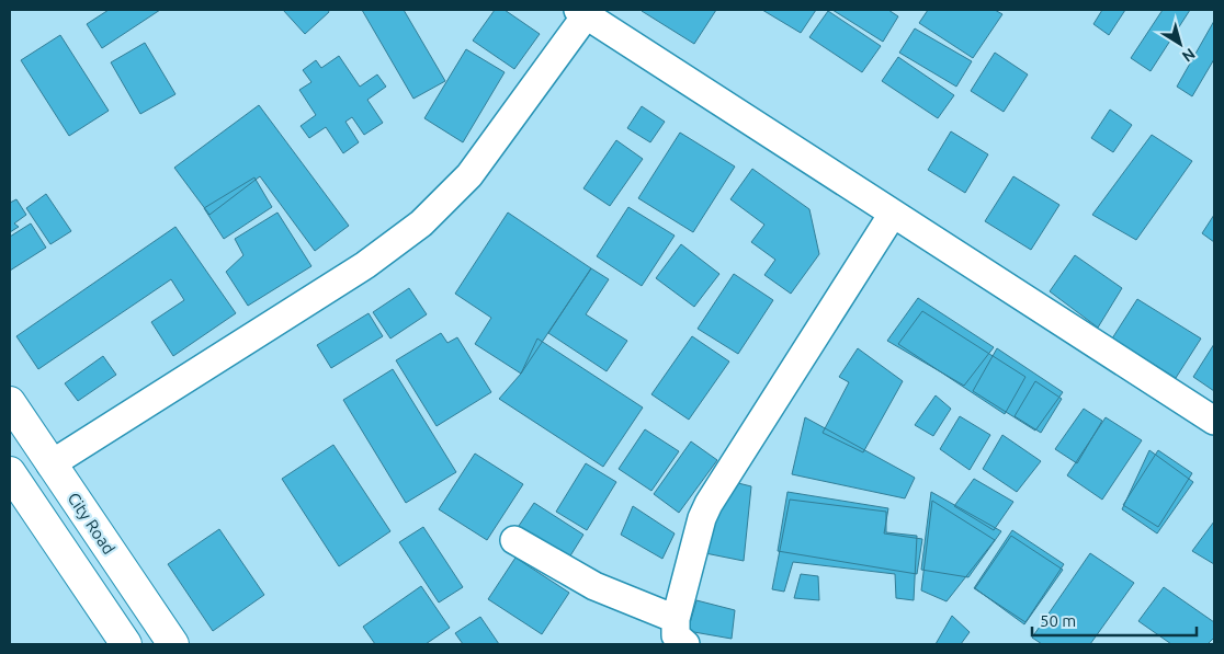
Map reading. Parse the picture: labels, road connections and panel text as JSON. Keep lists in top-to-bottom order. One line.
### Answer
{"streets":{"highway":["City Road"]},"scale_bar":"50 m","north":"bottom right"}
